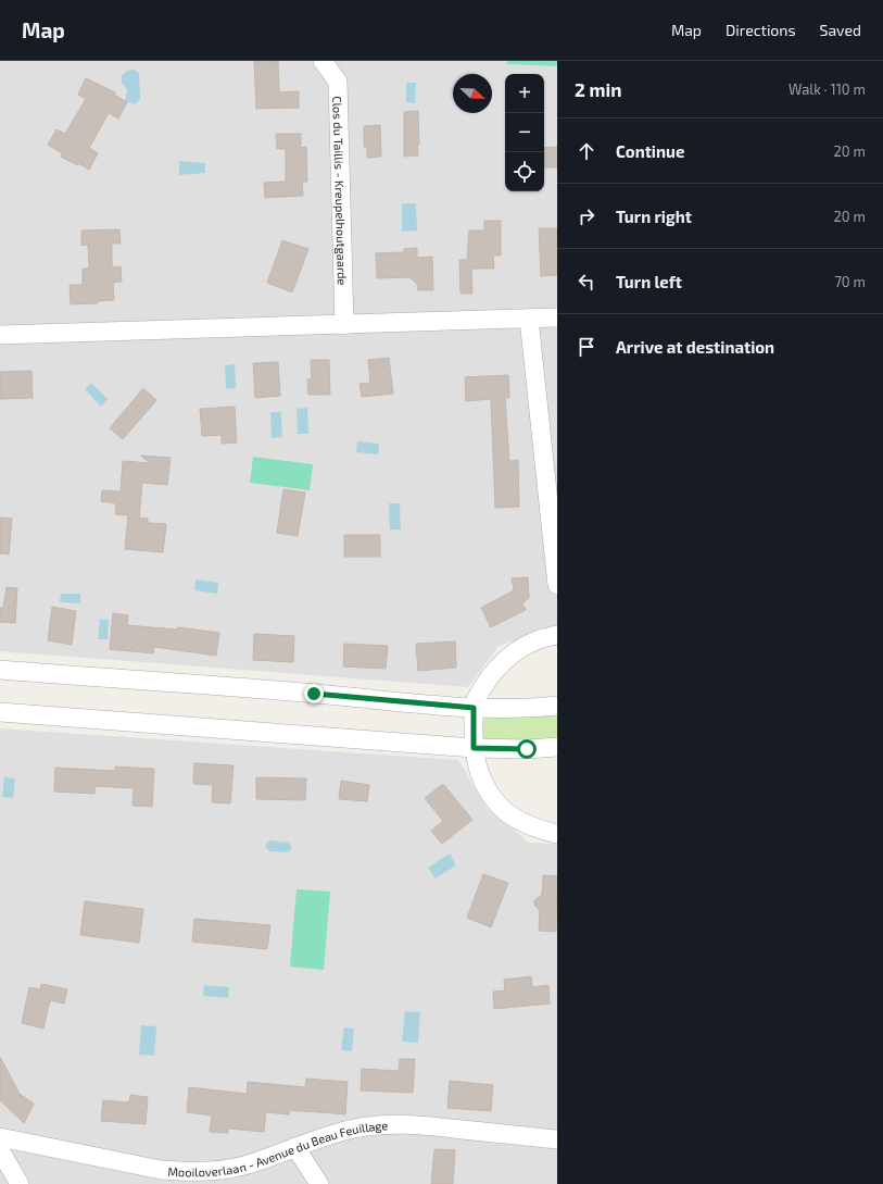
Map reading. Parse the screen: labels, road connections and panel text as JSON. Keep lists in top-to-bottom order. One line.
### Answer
{"streets":{"street":["Clos du Taillis - Kreupelhoutgaarde","Mooiloverlaan - Avenue du Beau Feuillage"]},"north":"bottom right","page":{"header":"Map","nav":["Map","Directions","Saved"],"heading":["2 min","Walk · 110 m"],"map_buttons":["+","−"],"list":[["Continue","20 m"],["Turn right","20 m"],["Turn left","70 m"],"Arrive at destination"]}}
